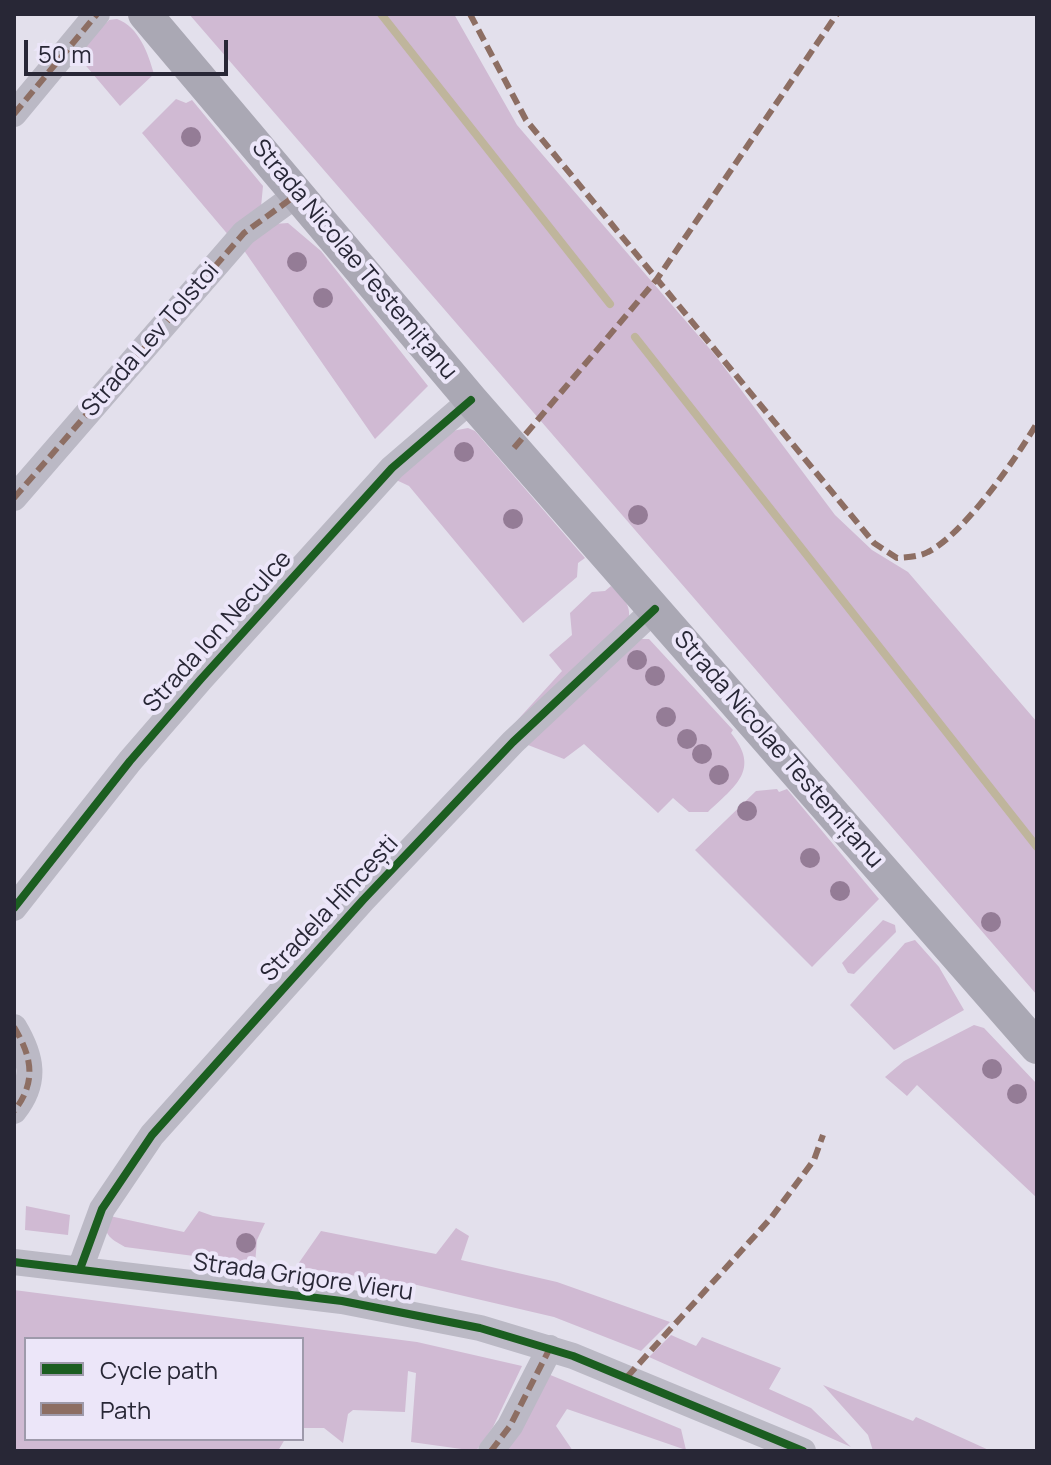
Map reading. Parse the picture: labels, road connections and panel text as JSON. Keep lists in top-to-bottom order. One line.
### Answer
{"streets":{"main road":["Strada Nicolae Testemițanu"],"street":["Strada Lev Tolstoi","Strada Ion Neculce","Stradela Hîncești","Strada Grigore Vieru"]},"crossings":[["Strada Nicolae Testemițanu","Strada Lev Tolstoi"],["Strada Nicolae Testemițanu","Strada Ion Neculce"],["Strada Nicolae Testemițanu","Stradela Hîncești"],["Stradela Hîncești","Strada Grigore Vieru"]],"legend":["Cycle path","Path"],"scale_bar":"50 m"}
